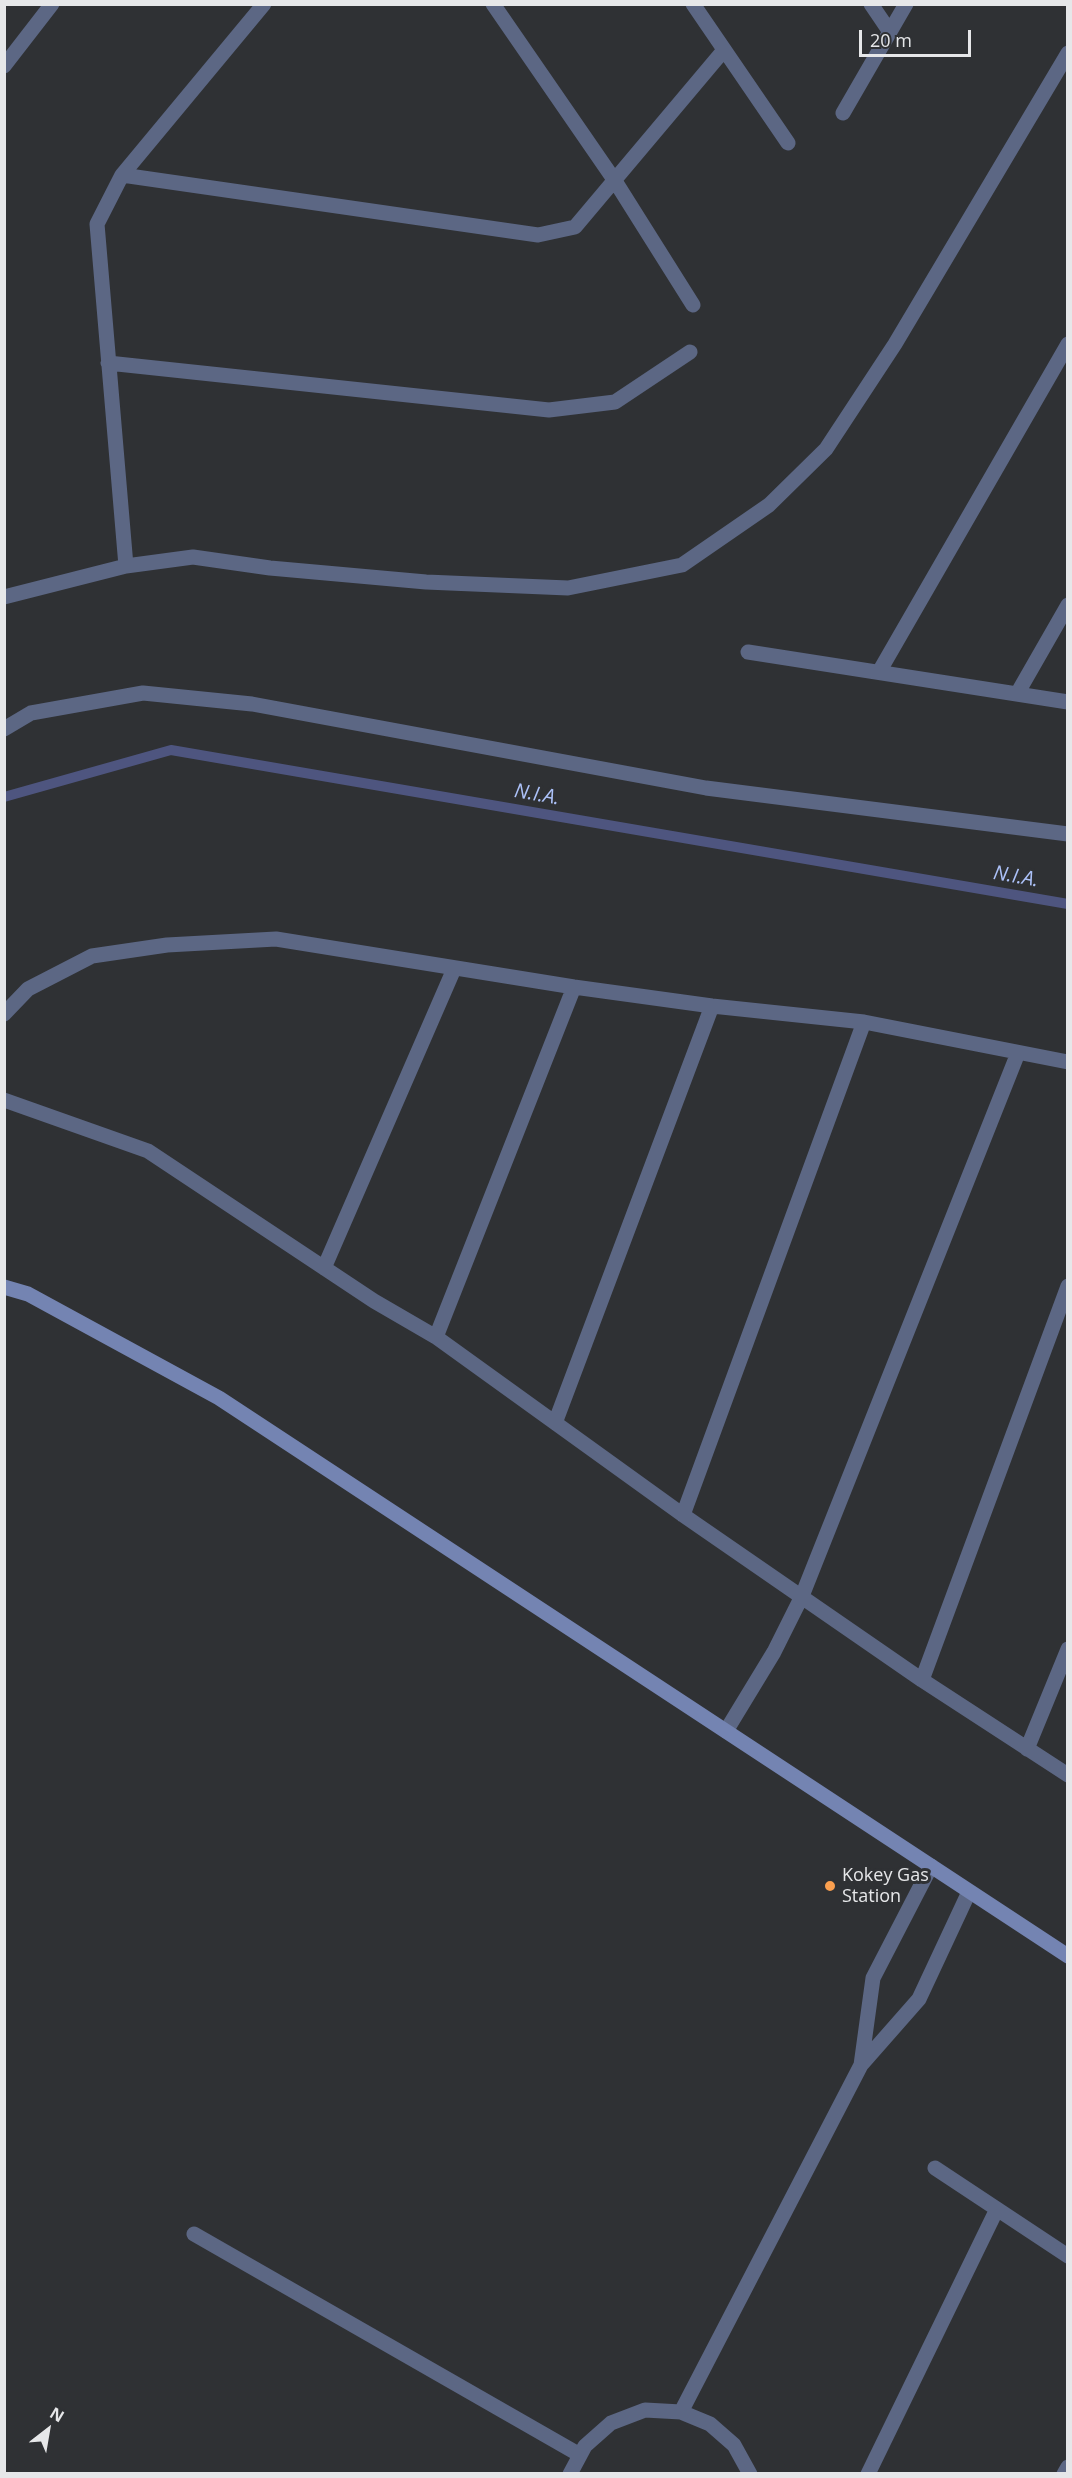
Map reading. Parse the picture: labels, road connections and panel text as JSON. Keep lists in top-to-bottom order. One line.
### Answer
{"water":["N.I.A."],"places":["Kokey Gas Station"],"scale_bar":"20 m","north":"top right"}
